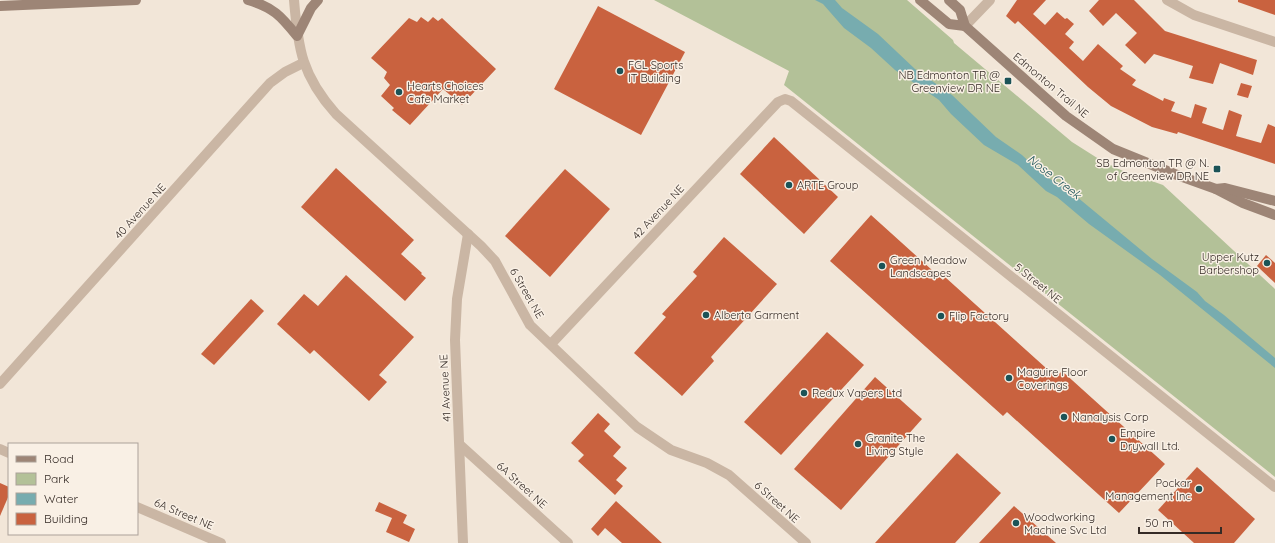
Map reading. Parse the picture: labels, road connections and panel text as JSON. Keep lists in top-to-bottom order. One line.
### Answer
{"streets":{"main road":["Edmonton Trail NE"],"street":["40 Avenue NE","42 Avenue NE","5 Street NE","6 Street NE","41 Avenue NE","6A Street NE"]},"crossings":[["40 Avenue NE","6 Street NE"],["42 Avenue NE","5 Street NE"],["42 Avenue NE","6 Street NE"],["6 Street NE","41 Avenue NE"],["41 Avenue NE","6A Street NE"]],"water":["Nose Creek"],"places":{"other":["FGL Sports IT Building","Hearts Choices Cafe Market","ARTE Group","Upper Kutz Barbershop","Green Meadow Landscapes","Alberta Garment","Flip Factory","Maguire Floor Coverings","Redux Vapers Ltd","Nanalysis Corp","Empire Drywall Ltd.","Granite The Living Style","Pockar Management Inc","Woodworking Machine Svc Ltd"],"transit":["NB Edmonton TR @ Greenview DR NE","SB Edmonton TR @ N. of Greenview DR NE"]},"legend":["Road","Park","Water","Building"],"scale_bar":"50 m"}
